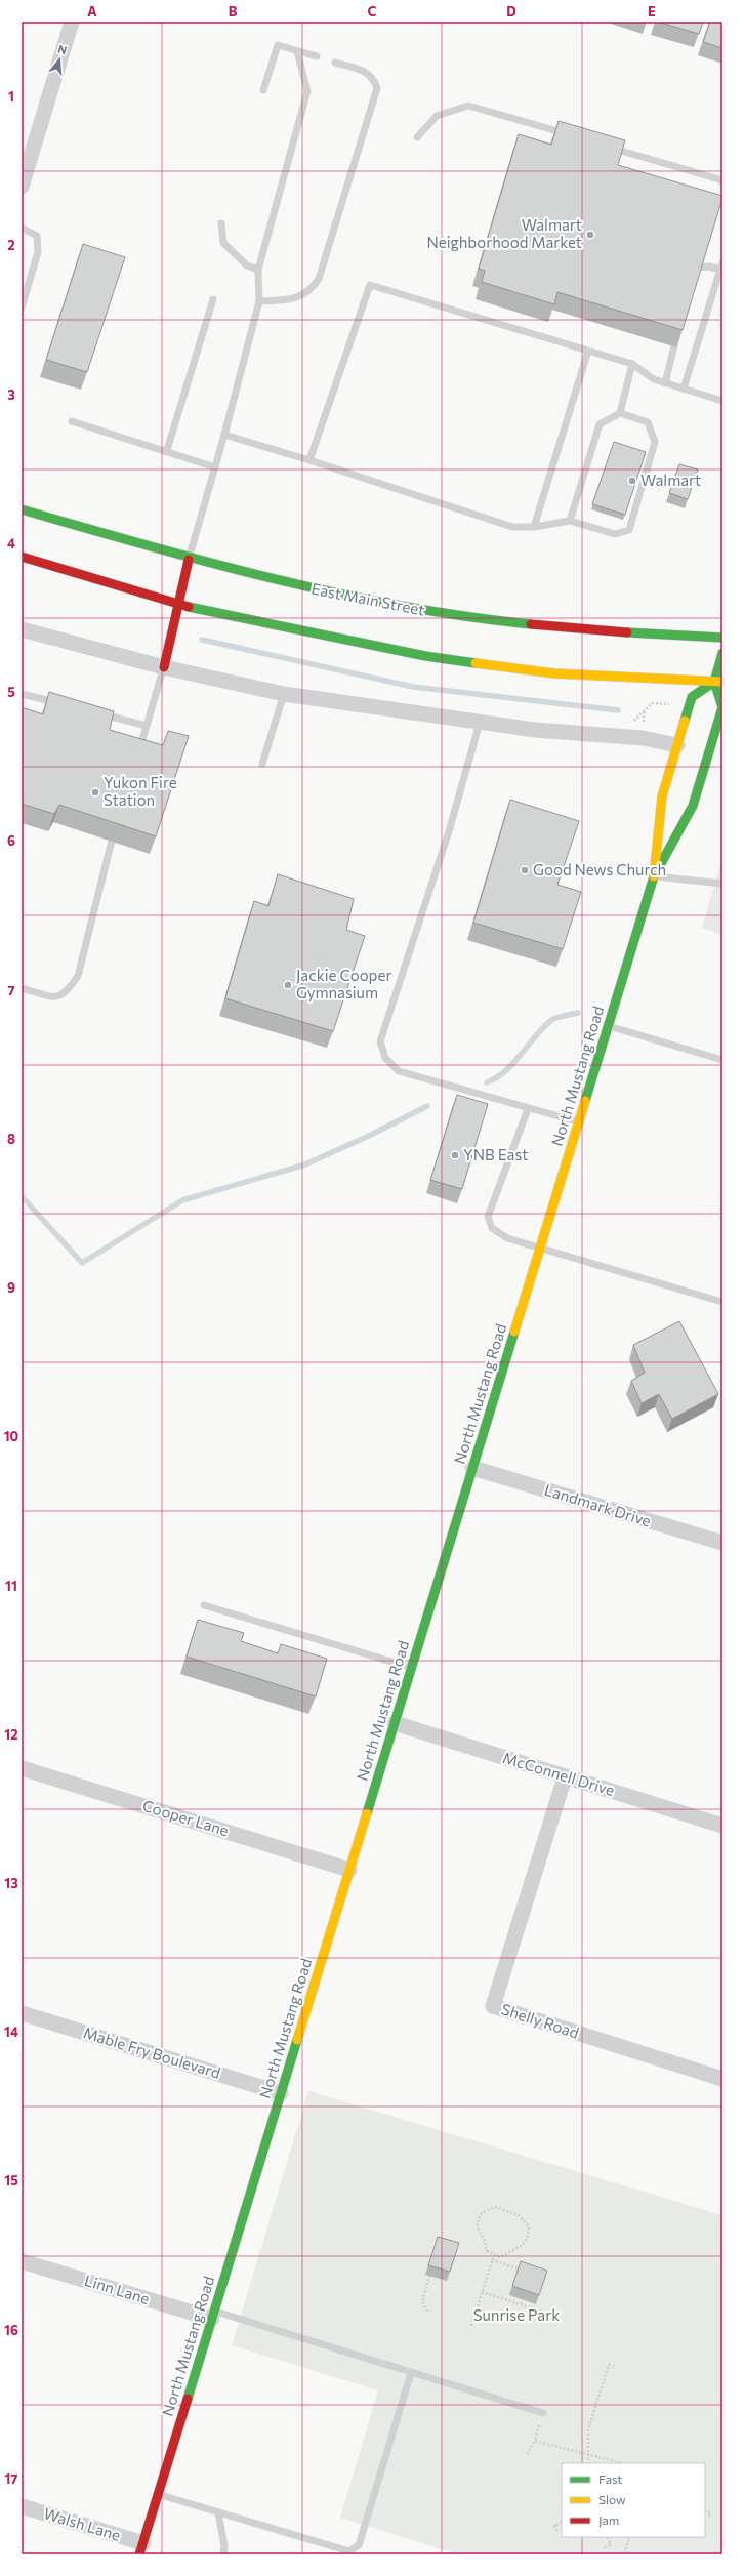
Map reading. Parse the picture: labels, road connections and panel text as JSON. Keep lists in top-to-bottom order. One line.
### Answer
{"streets":{"main road":["East Main Street","North Mustang Road"],"street":["Landmark Drive","McConnell Drive","Cooper Lane","Shelly Road","Mable Fry Boulevard","Linn Lane","Walsh Lane"]},"crossings":[["North Mustang Road","Landmark Drive"],["North Mustang Road","McConnell Drive"],["North Mustang Road","Cooper Lane"],["North Mustang Road","Mable Fry Boulevard"],["North Mustang Road","Linn Lane"],["North Mustang Road","Walsh Lane"],["McConnell Drive","Shelly Road"]],"parks":["Sunrise Park"],"places":["Walmart Neighborhood Market","Walmart","Yukon Fire Station","Good News Church","Jackie Cooper Gymnasium","YNB East"],"legend":["Fast","Slow","Jam"],"north":"top","grid":{"columns":["A","B","C","D","E"],"rows":["1","2","3","4","5","6","7","8","9","10","11","12","13","14","15","16","17"]}}
